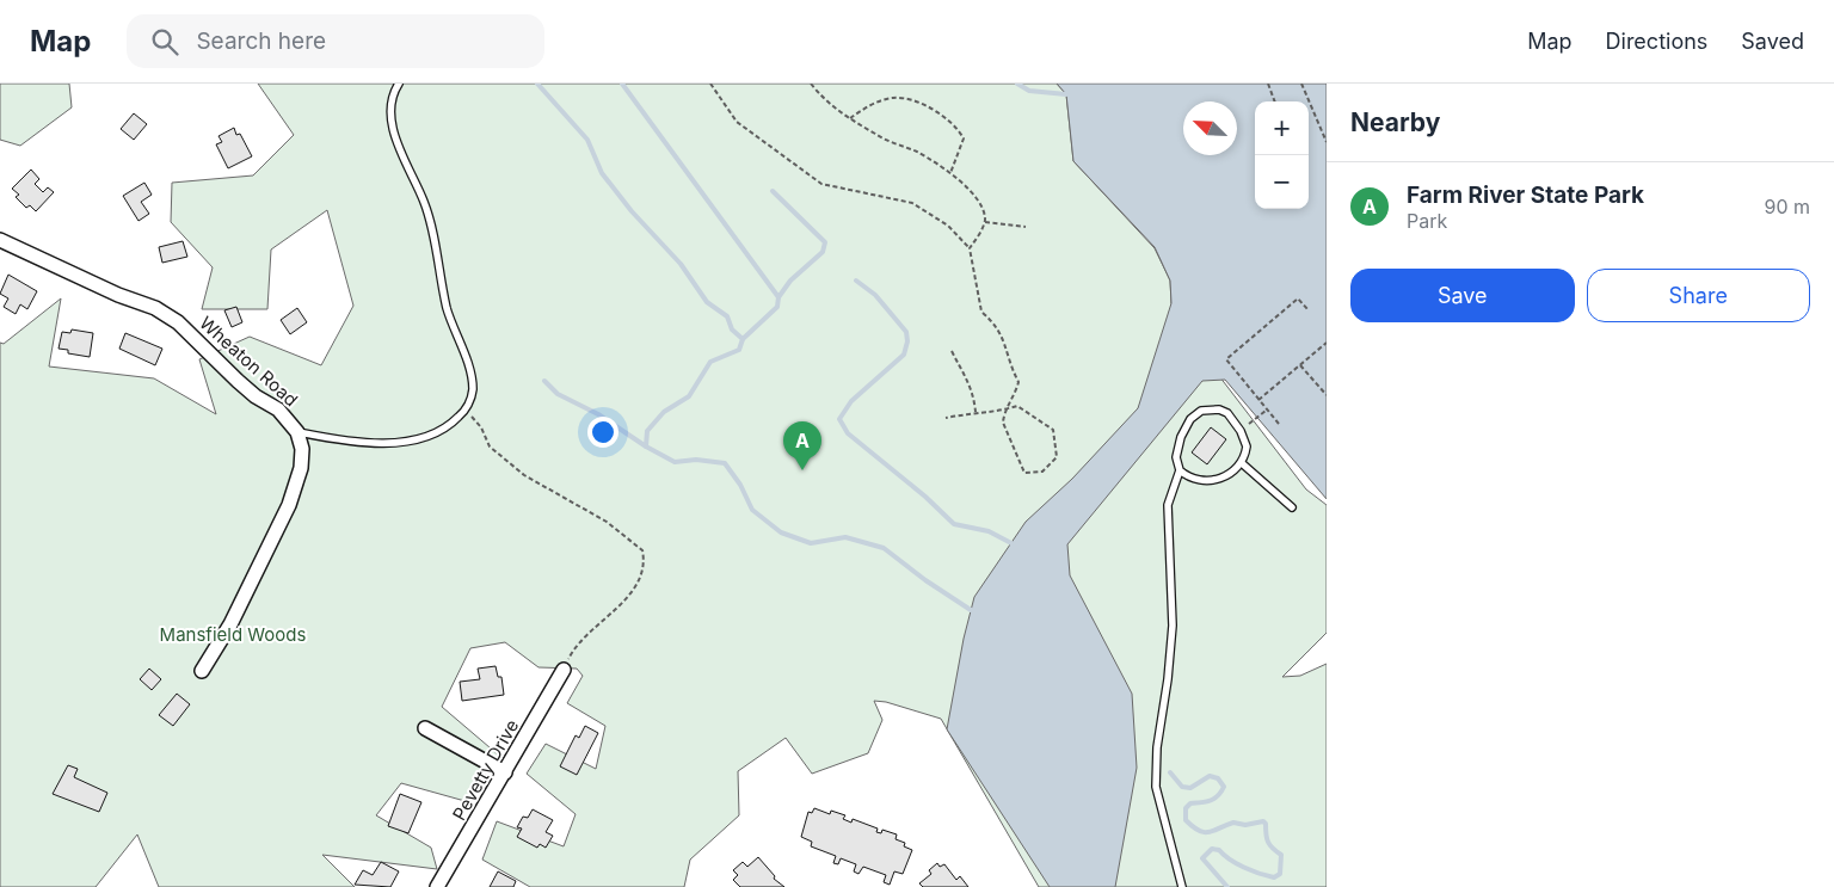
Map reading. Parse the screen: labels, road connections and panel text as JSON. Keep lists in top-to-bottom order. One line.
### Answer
{"streets":{"street":["Wheaton Road","Pevetty Drive"]},"parks":["Mansfield Woods"],"north":"top left","page":{"header":"Map","search":"Search here","nav":["Map","Directions","Saved"],"heading":"Nearby","map_buttons":["+","−"],"list":[{"mark":"A","name":"Farm River State Park","note":"Park","value":"90 m"}],"buttons":["Save","Share"],"pins":"A"}}
